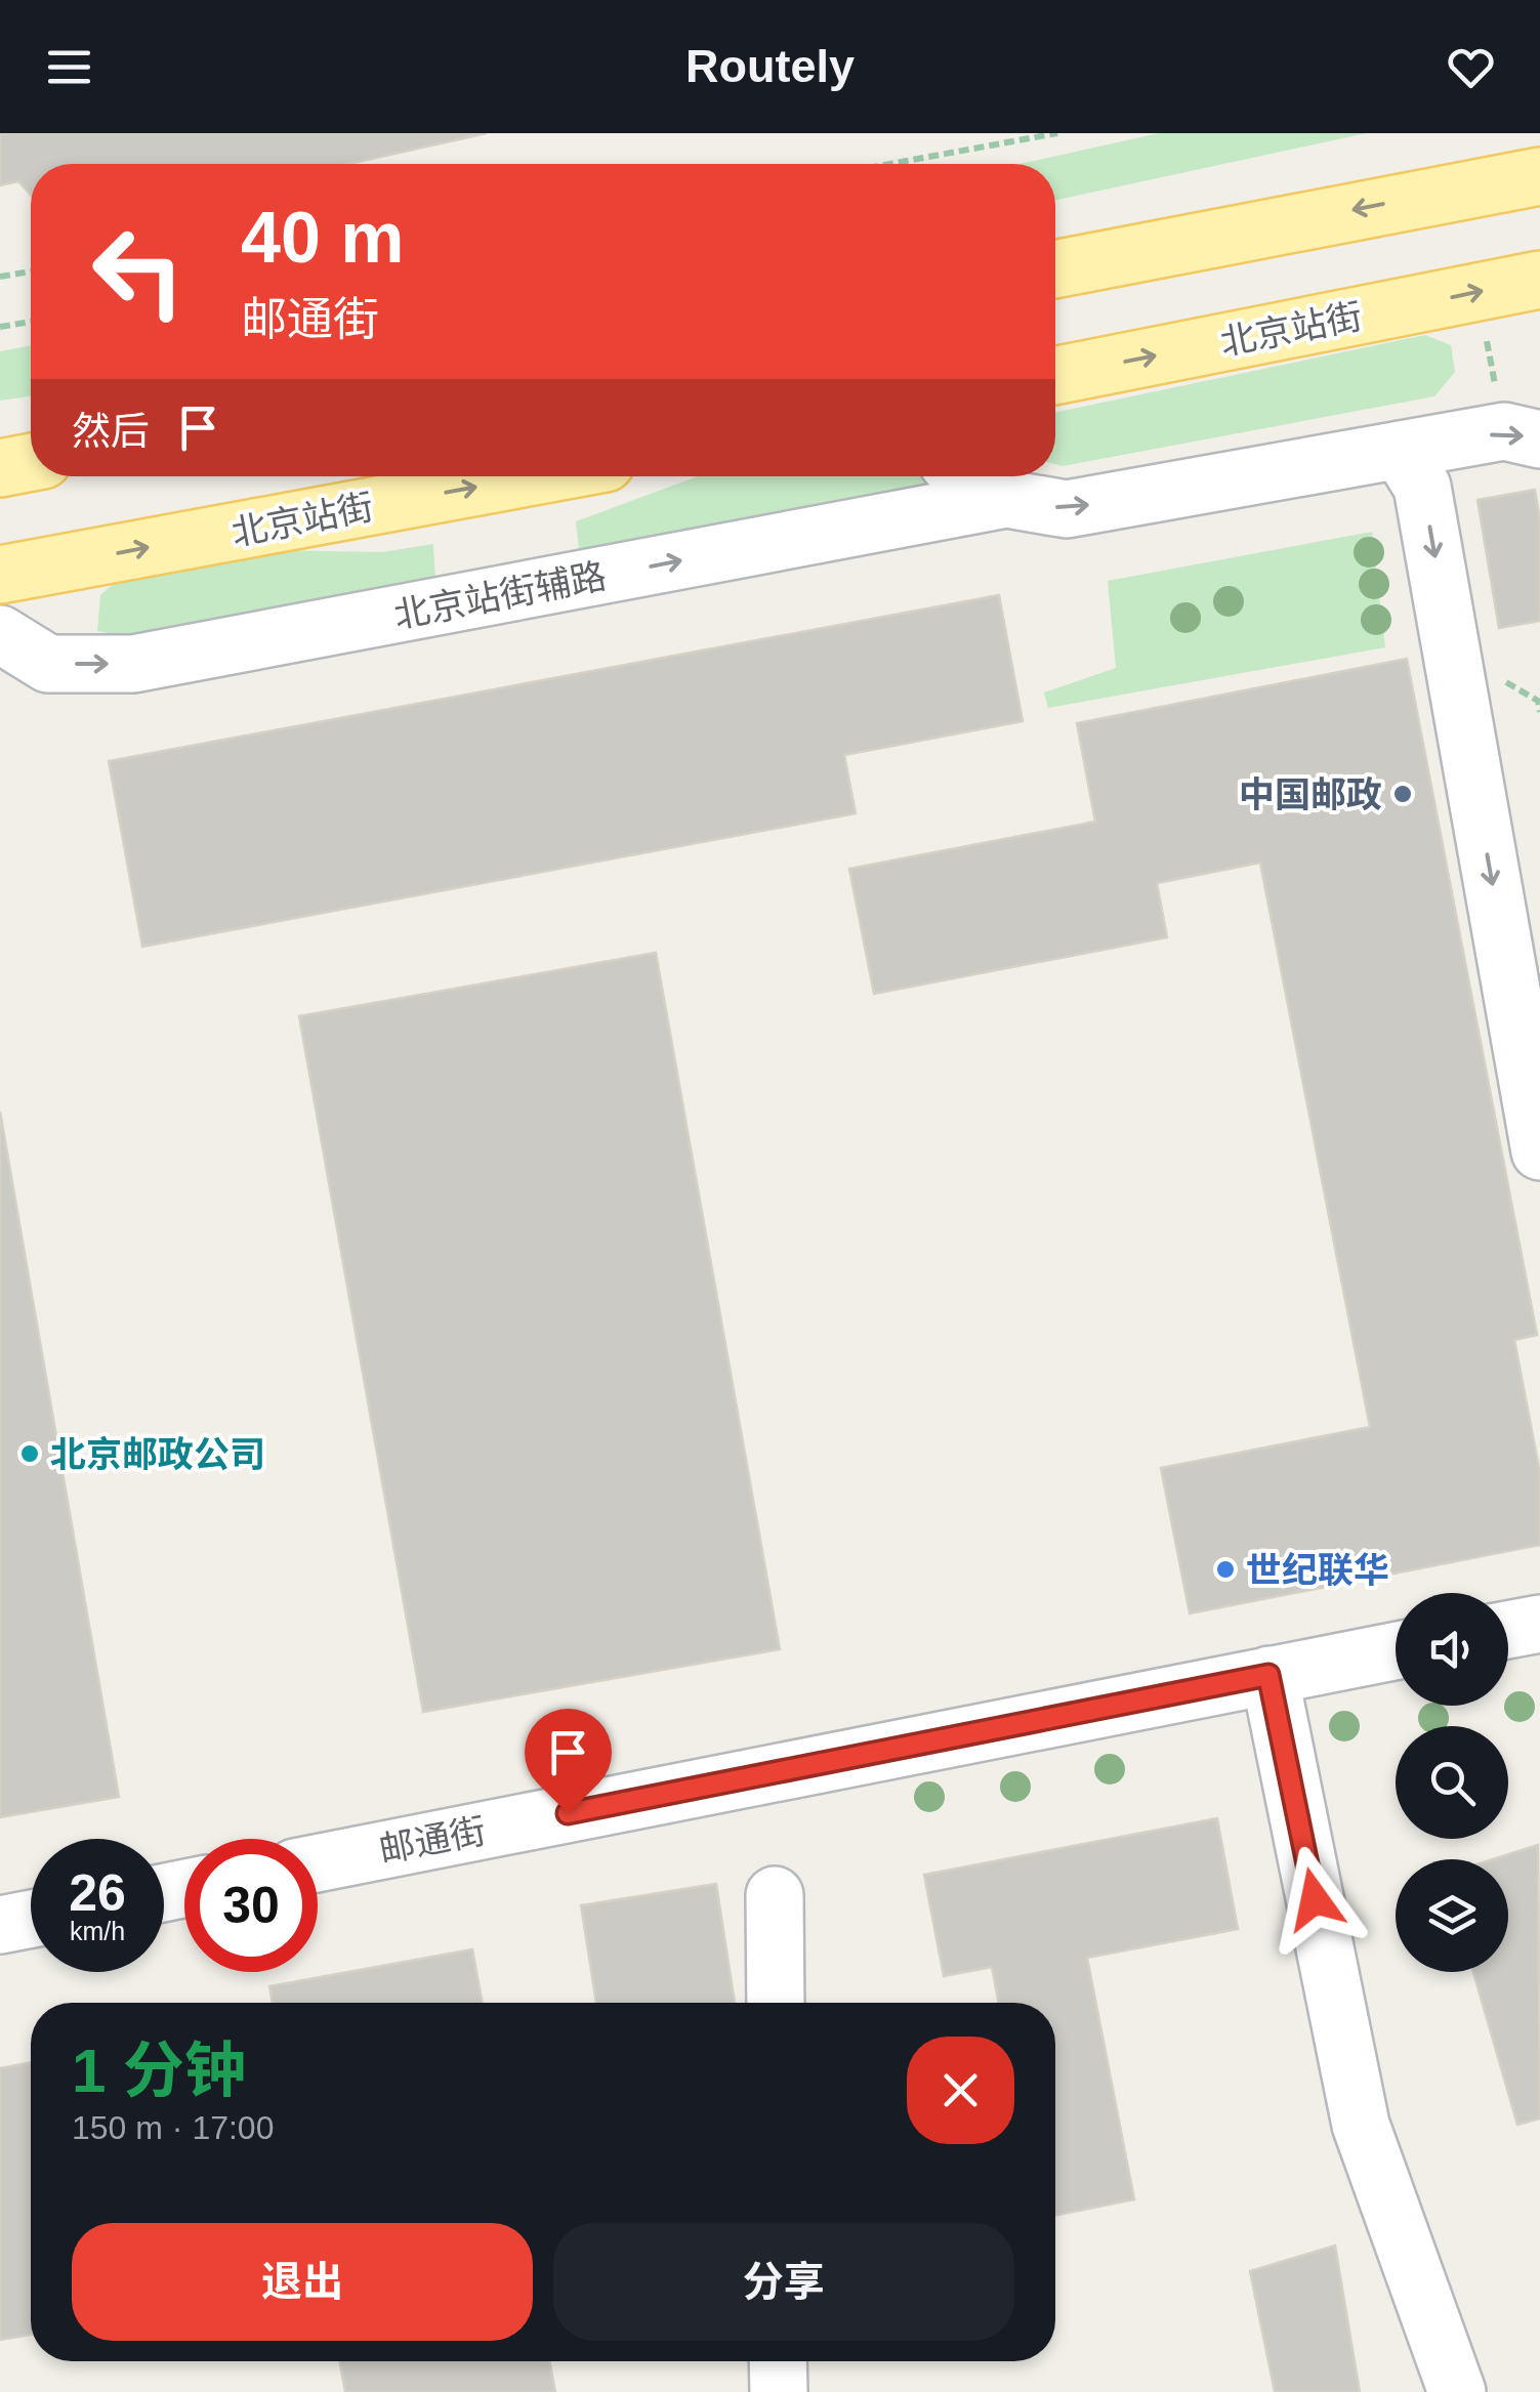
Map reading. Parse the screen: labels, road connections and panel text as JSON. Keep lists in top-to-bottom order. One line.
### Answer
{"streets":{"main road":["北京站街"],"street":["北京站街辅路","邮通街"]},"one_way":["北京站街辅路"],"places":["中国邮政","北京邮政公司","世纪联华"],"page":{"header":"Routely","turn":["40 m","邮通街"],"then":"然后","speed":"26 km/h","limit":"30","heading":["1 分钟","150 m · 17:00"],"buttons":["退出","分享"]}}
